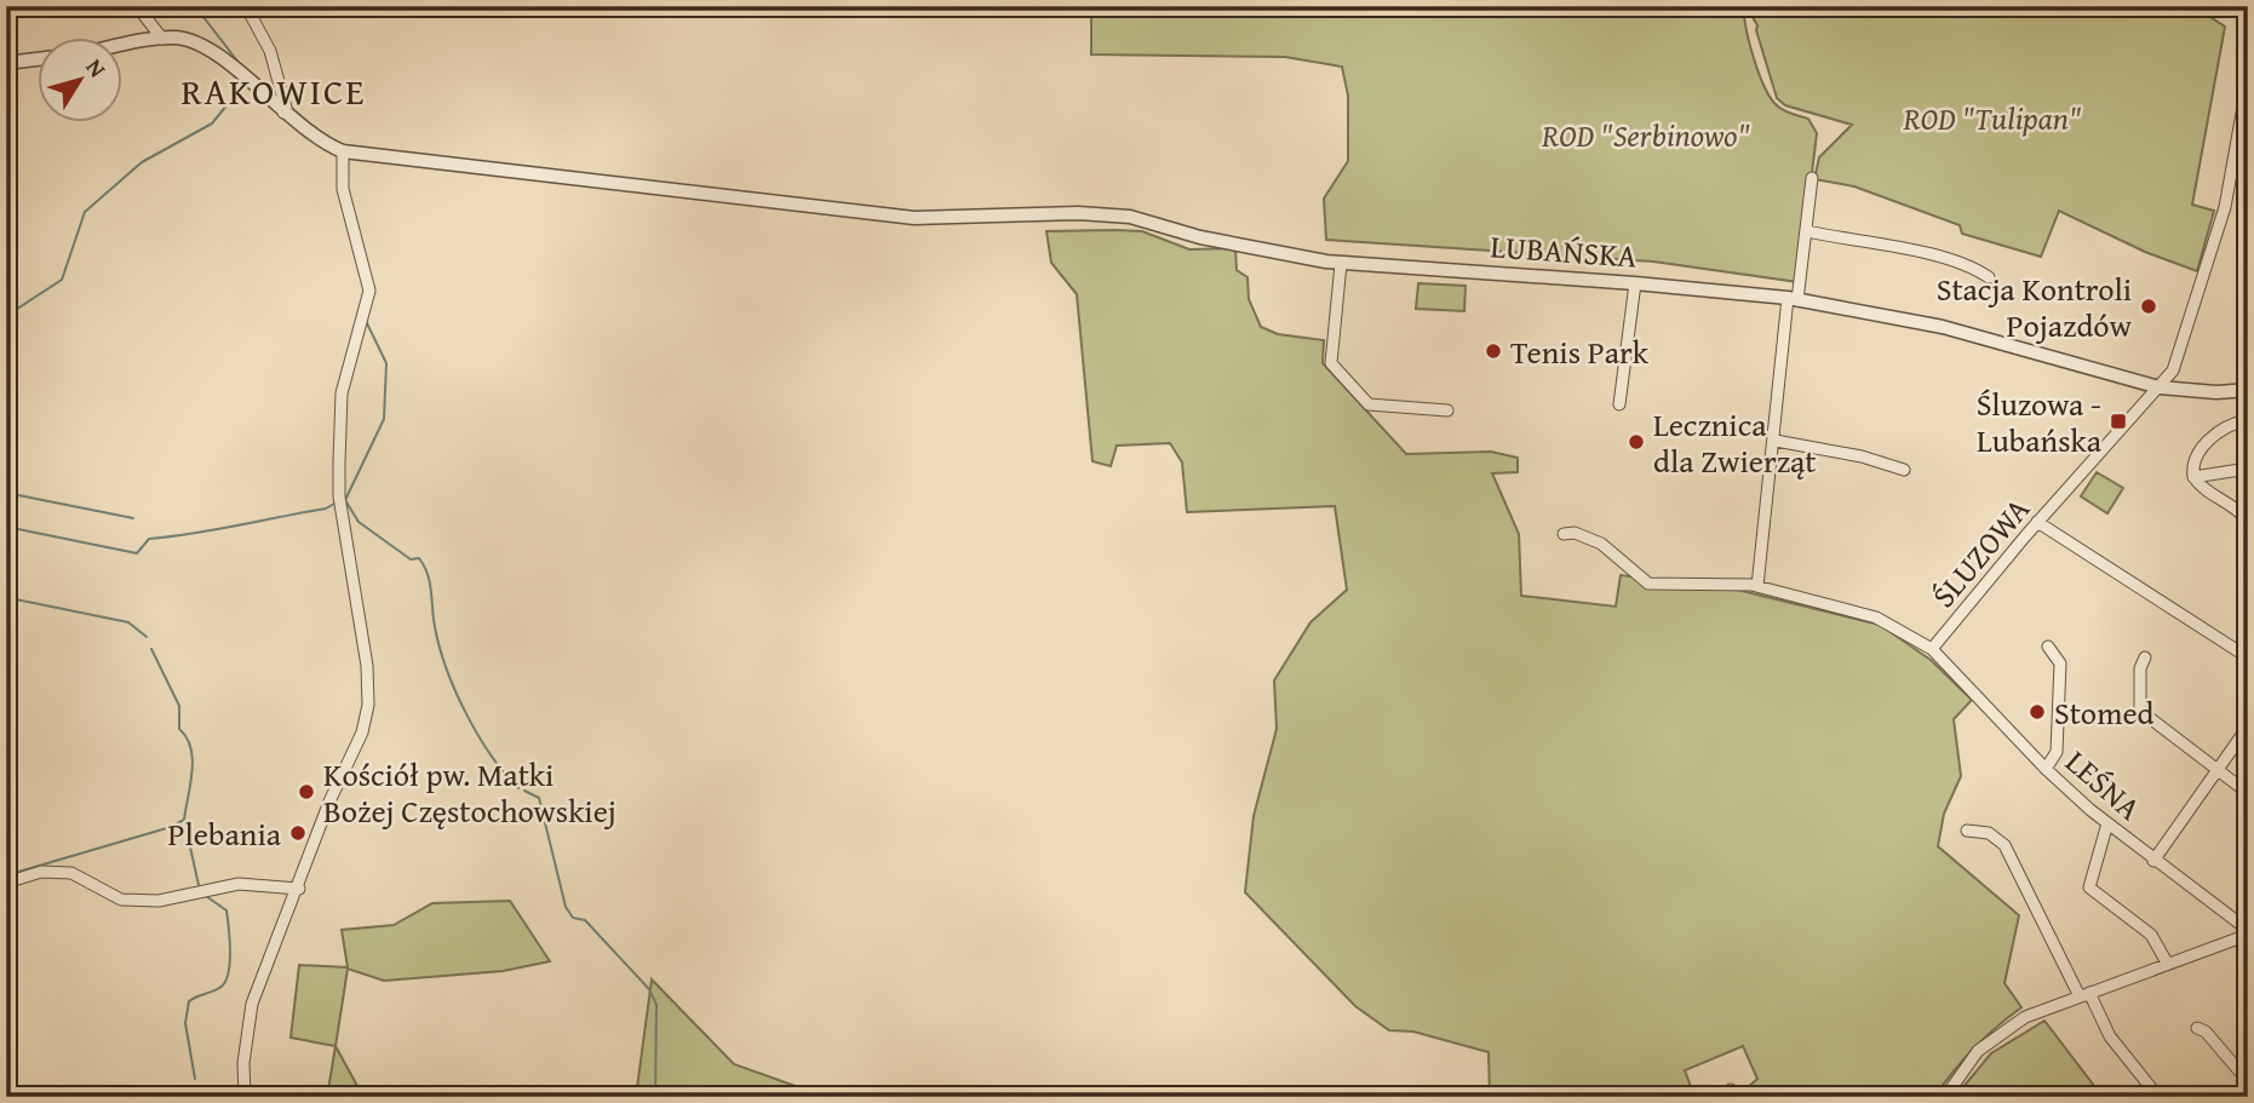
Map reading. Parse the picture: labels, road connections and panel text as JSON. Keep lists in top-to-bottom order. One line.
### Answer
{"streets":{"street":["LUBAŃSKA","ŚLUZOWA","LEŚNA"]},"crossings":[["LUBAŃSKA","ŚLUZOWA"],["ŚLUZOWA","LEŚNA"]],"districts":["RAKOWICE"],"parks":["ROD \"Tulipan\"","ROD \"Serbinowo\""],"places":{"other":["Stacja Kontroli Pojazdów","Tenis Park","Lecznica dla Zwierząt","Stomed","Kościół pw. Matki Bożej Częstochowskiej","Plebania"],"transit":["Śluzowa - Lubańska"]},"north":"top right"}
